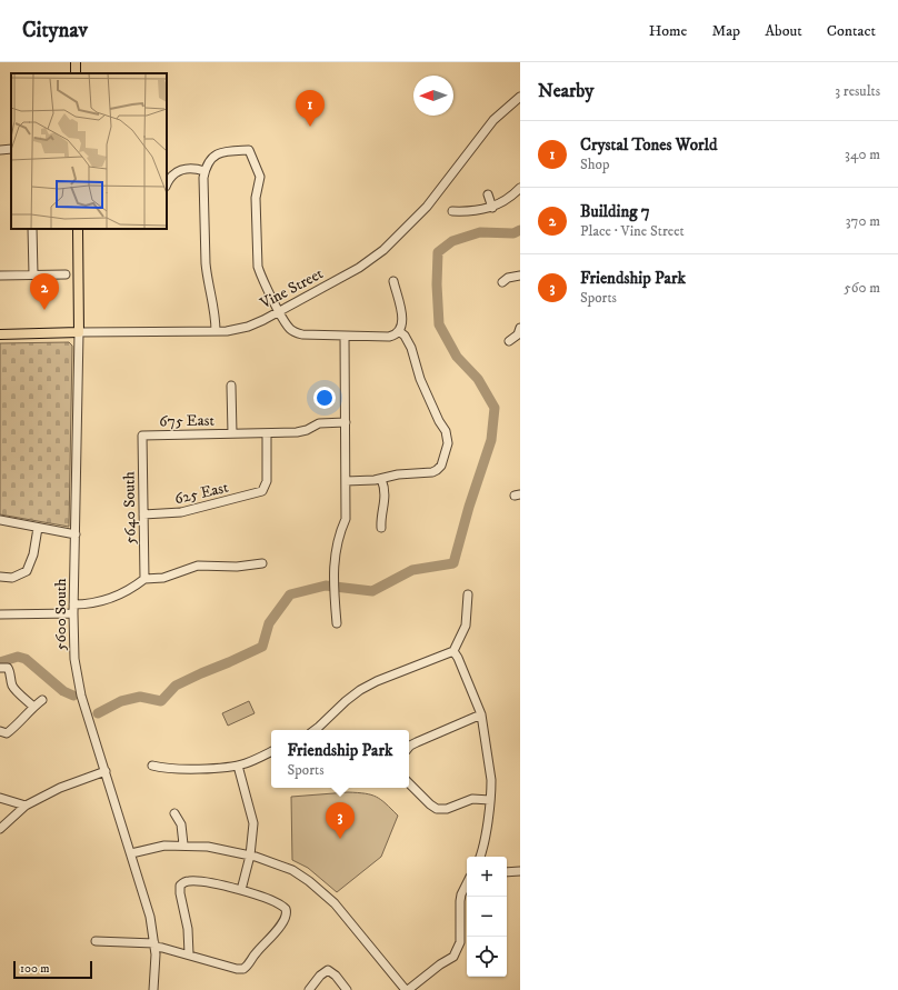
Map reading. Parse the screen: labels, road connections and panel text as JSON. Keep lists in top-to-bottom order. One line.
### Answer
{"streets":{"main road":["Vine Street","5600 South"],"street":["675 East","625 East","5640 South"]},"crossings":[["Vine Street","5600 South"],["675 East","625 East"],["675 East","5640 South"],["625 East","5640 South"]],"scale_bar":"100 m","north":"left","page":{"header":"Citynav","nav":["Home","Map","About","Contact"],"heading":["Nearby","3 results"],"pins":["1","2","3"],"list":[{"mark":"1","name":"Crystal Tones World","note":"Shop","value":"340 m"},{"mark":"2","name":"Building 7","note":"Place · Vine Street","value":"370 m"},{"mark":"3","name":"Friendship Park","note":"Sports","value":"560 m"}],"popup":["Friendship Park","Sports"],"map_buttons":["+","−"],"scale":"100 m"}}
